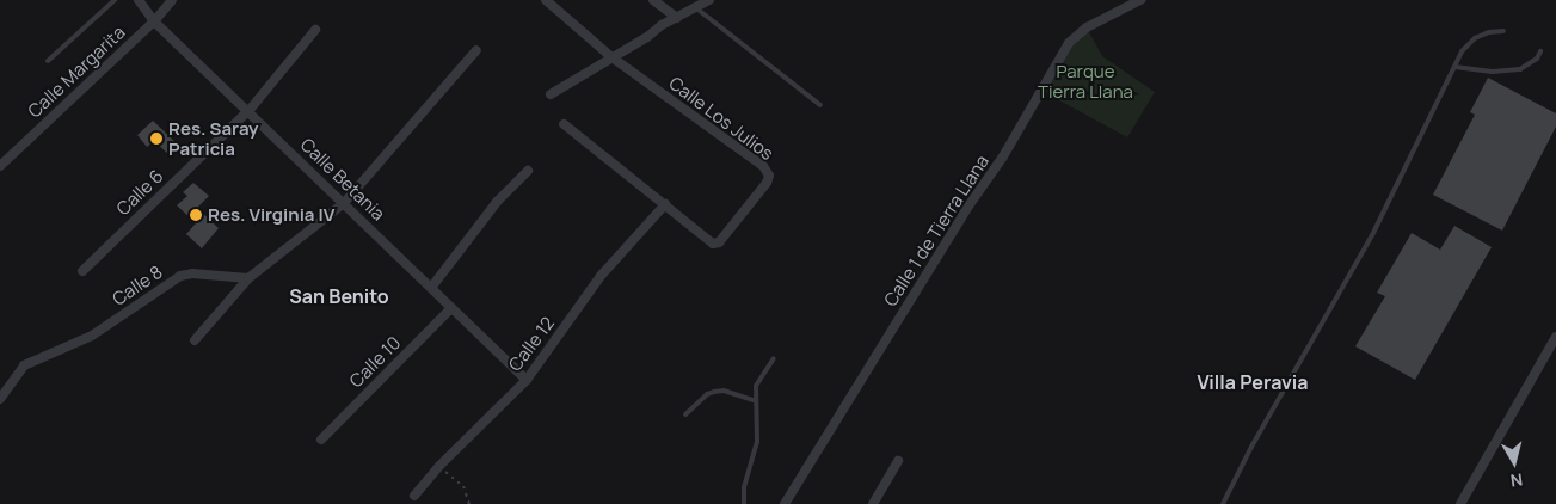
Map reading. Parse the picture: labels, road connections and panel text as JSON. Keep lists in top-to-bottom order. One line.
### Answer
{"streets":{"street":["Calle Margarita","Calle Los Julios","Calle Betania","Calle 6","Calle 1 de Tierra Llana","Calle 8","Calle 12","Calle 10"]},"crossings":[["Calle Margarita","Calle Betania"],["Calle Los Julios","Calle 12"],["Calle Betania","Calle 6"],["Calle Betania","Calle 12"],["Calle Betania","Calle 10"]],"districts":["San Benito","Villa Peravia"],"parks":["Parque Tierra Llana"],"places":["Res. Saray Patricia","Res. Virginia IV"],"north":"bottom"}
